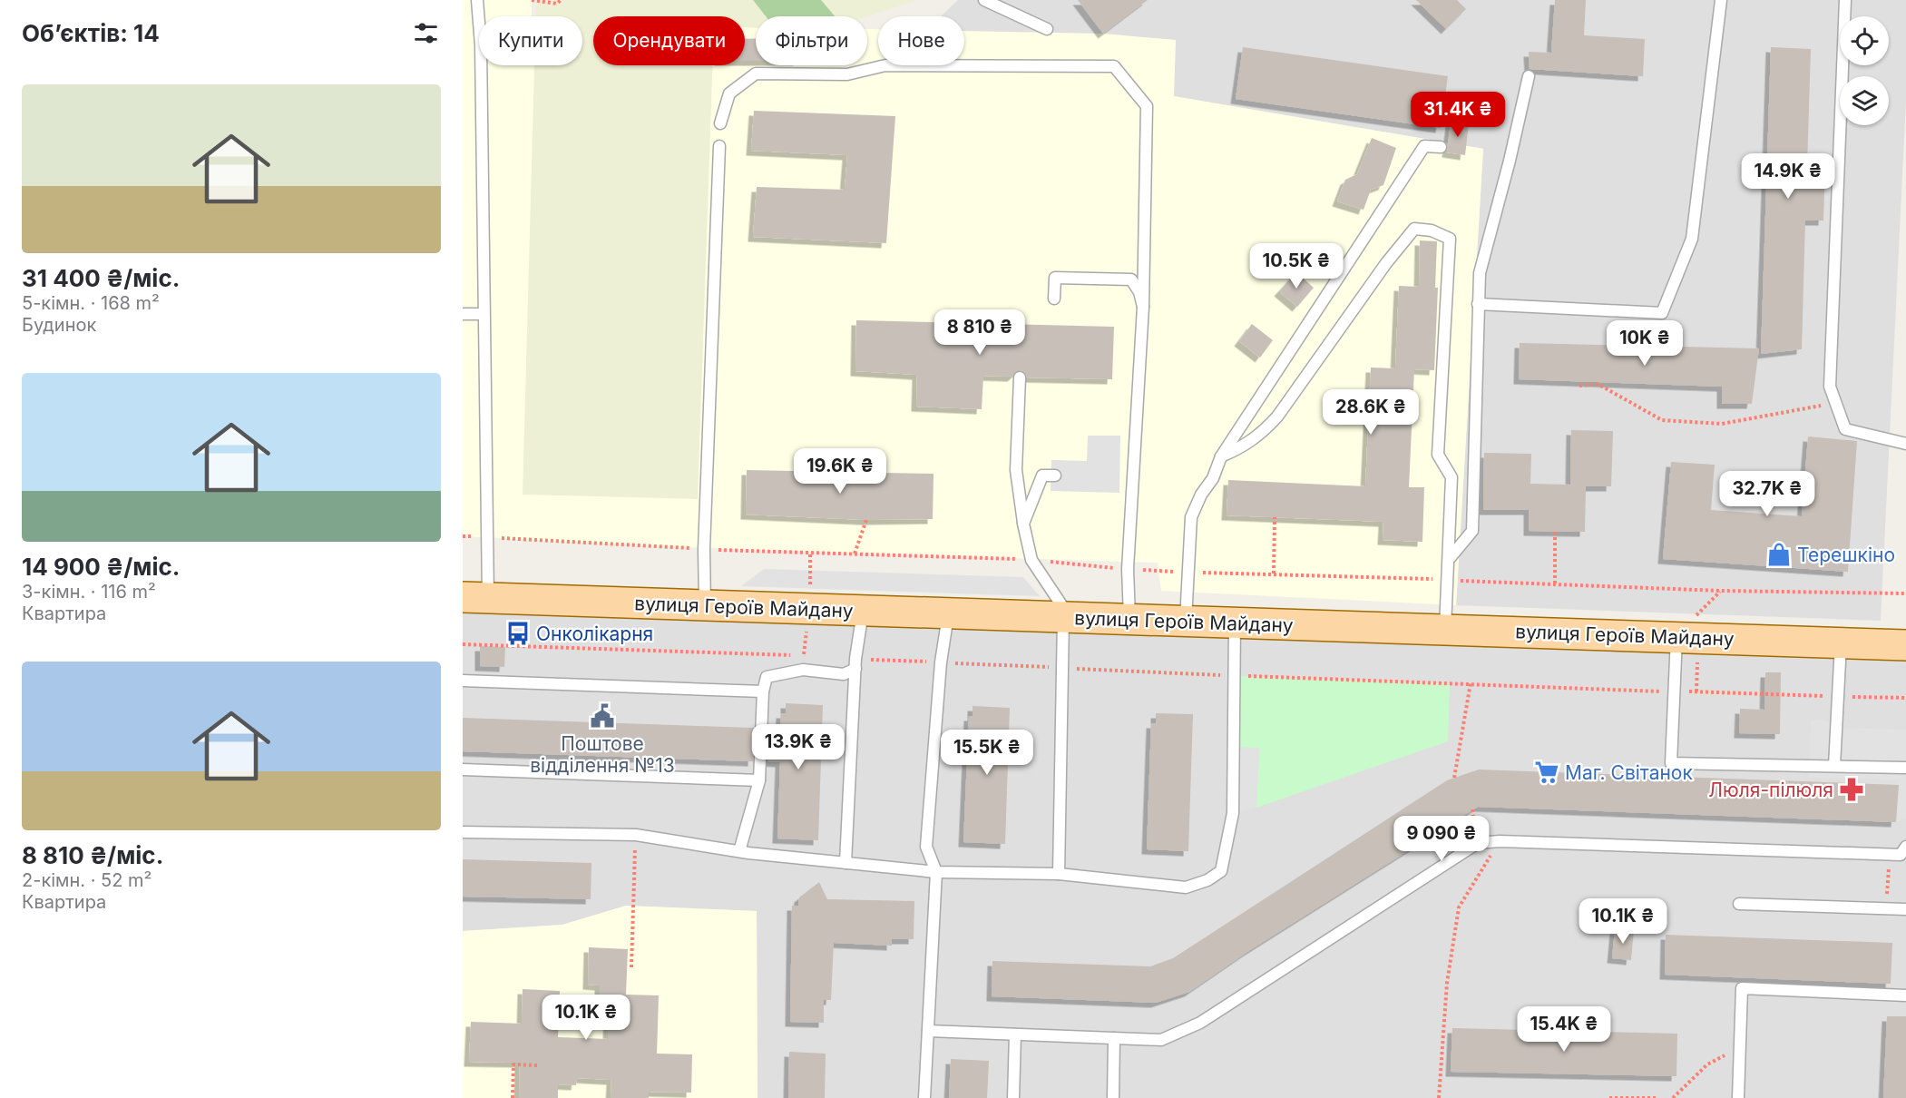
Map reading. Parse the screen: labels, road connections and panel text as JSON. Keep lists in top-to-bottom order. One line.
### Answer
{"streets":{"main road":["вулиця Героїв Майдану"]},"places":{"shop":["Терешкіно"],"bus stop":["Онколікарня"],"public building":["Поштове відділення №13"],"supermarket":["Маг. Світанок"],"pharmacy":["Люля-пілюля"]},"page":{"heading":"Об’єктів: 14","chip":["Купити","Орендувати","Фільтри","Нове"],"list":[{"name":"31 400 ₴/міс.","note":"5-кімн. · 168 m² · Будинок"},{"name":"14 900 ₴/міс.","note":"3-кімн. · 116 m² · Квартира"},{"name":"8 810 ₴/міс.","note":"2-кімн. · 52 m² · Квартира"}],"price":["31.4K ₴","14.9K ₴","10.5K ₴","8 810 ₴","10K ₴","28.6K ₴","19.6K ₴","32.7K ₴","13.9K ₴","15.5K ₴","9 090 ₴","10.1K ₴","10.1K ₴","15.4K ₴"]}}
